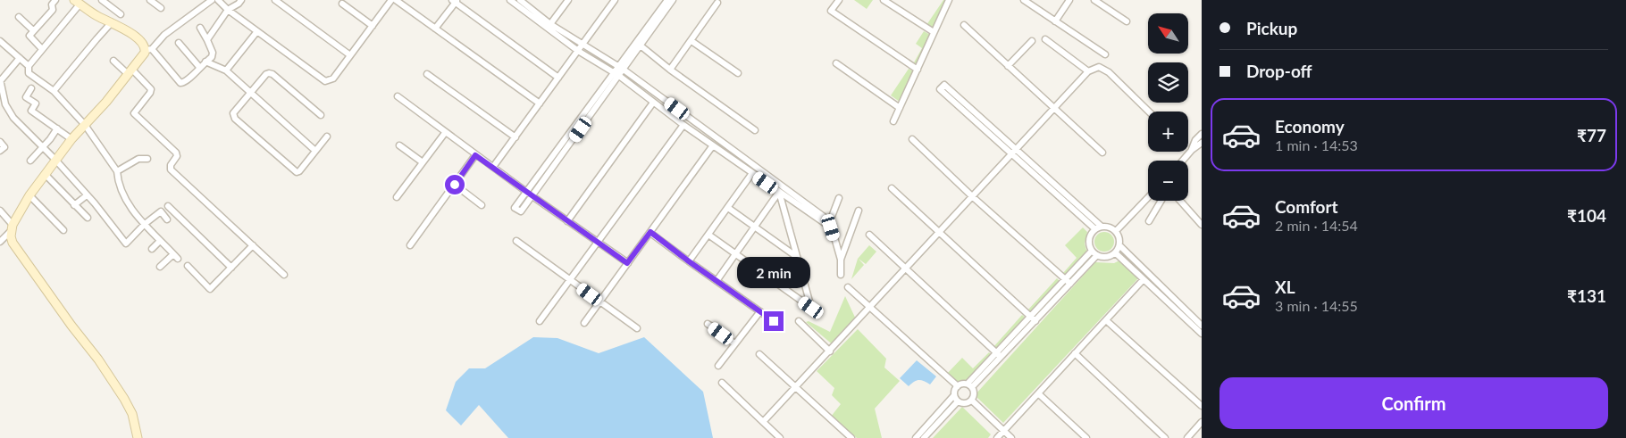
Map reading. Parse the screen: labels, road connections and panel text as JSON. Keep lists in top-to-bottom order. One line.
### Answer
{"north":"top left","page":{"banner":["Pickup","Drop-off"],"map_buttons":["+","−"],"list":[{"name":"Economy","note":"1 min · 14:53","value":"₹77"},{"name":"Comfort","note":"2 min · 14:54","value":"₹104"},{"name":"XL","note":"3 min · 14:55","value":"₹131"}],"bubble":"2 min","buttons":"Confirm"}}
